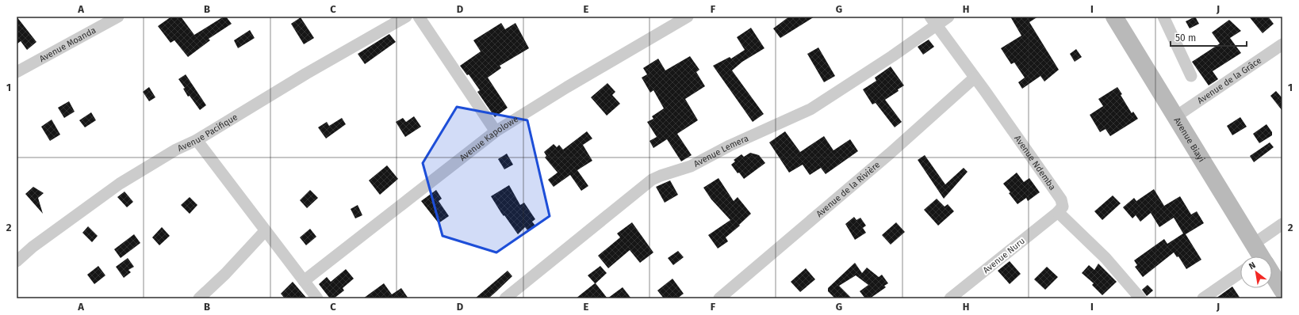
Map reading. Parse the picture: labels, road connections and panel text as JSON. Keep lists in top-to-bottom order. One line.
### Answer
{"streets":{"street":["Avenue Moanda","Avenue de la Grâce","Avenue Pacifique","Avenue Kapolowe","Avenue Biayi","Avenue Lemera","Avenue Ndemba","Avenue de la Rivière","Avenue Nuru"]},"crossings":[["Avenue de la Grâce","Avenue Biayi"],["Avenue Lemera","Avenue Ndemba"],["Avenue Ndemba","Avenue de la Rivière"],["Avenue Ndemba","Avenue Nuru"]],"scale_bar":"50 m","north":"top left","grid":{"columns":["A","B","C","D","E","F","G","H","I","J"],"rows":["1","2"]}}
